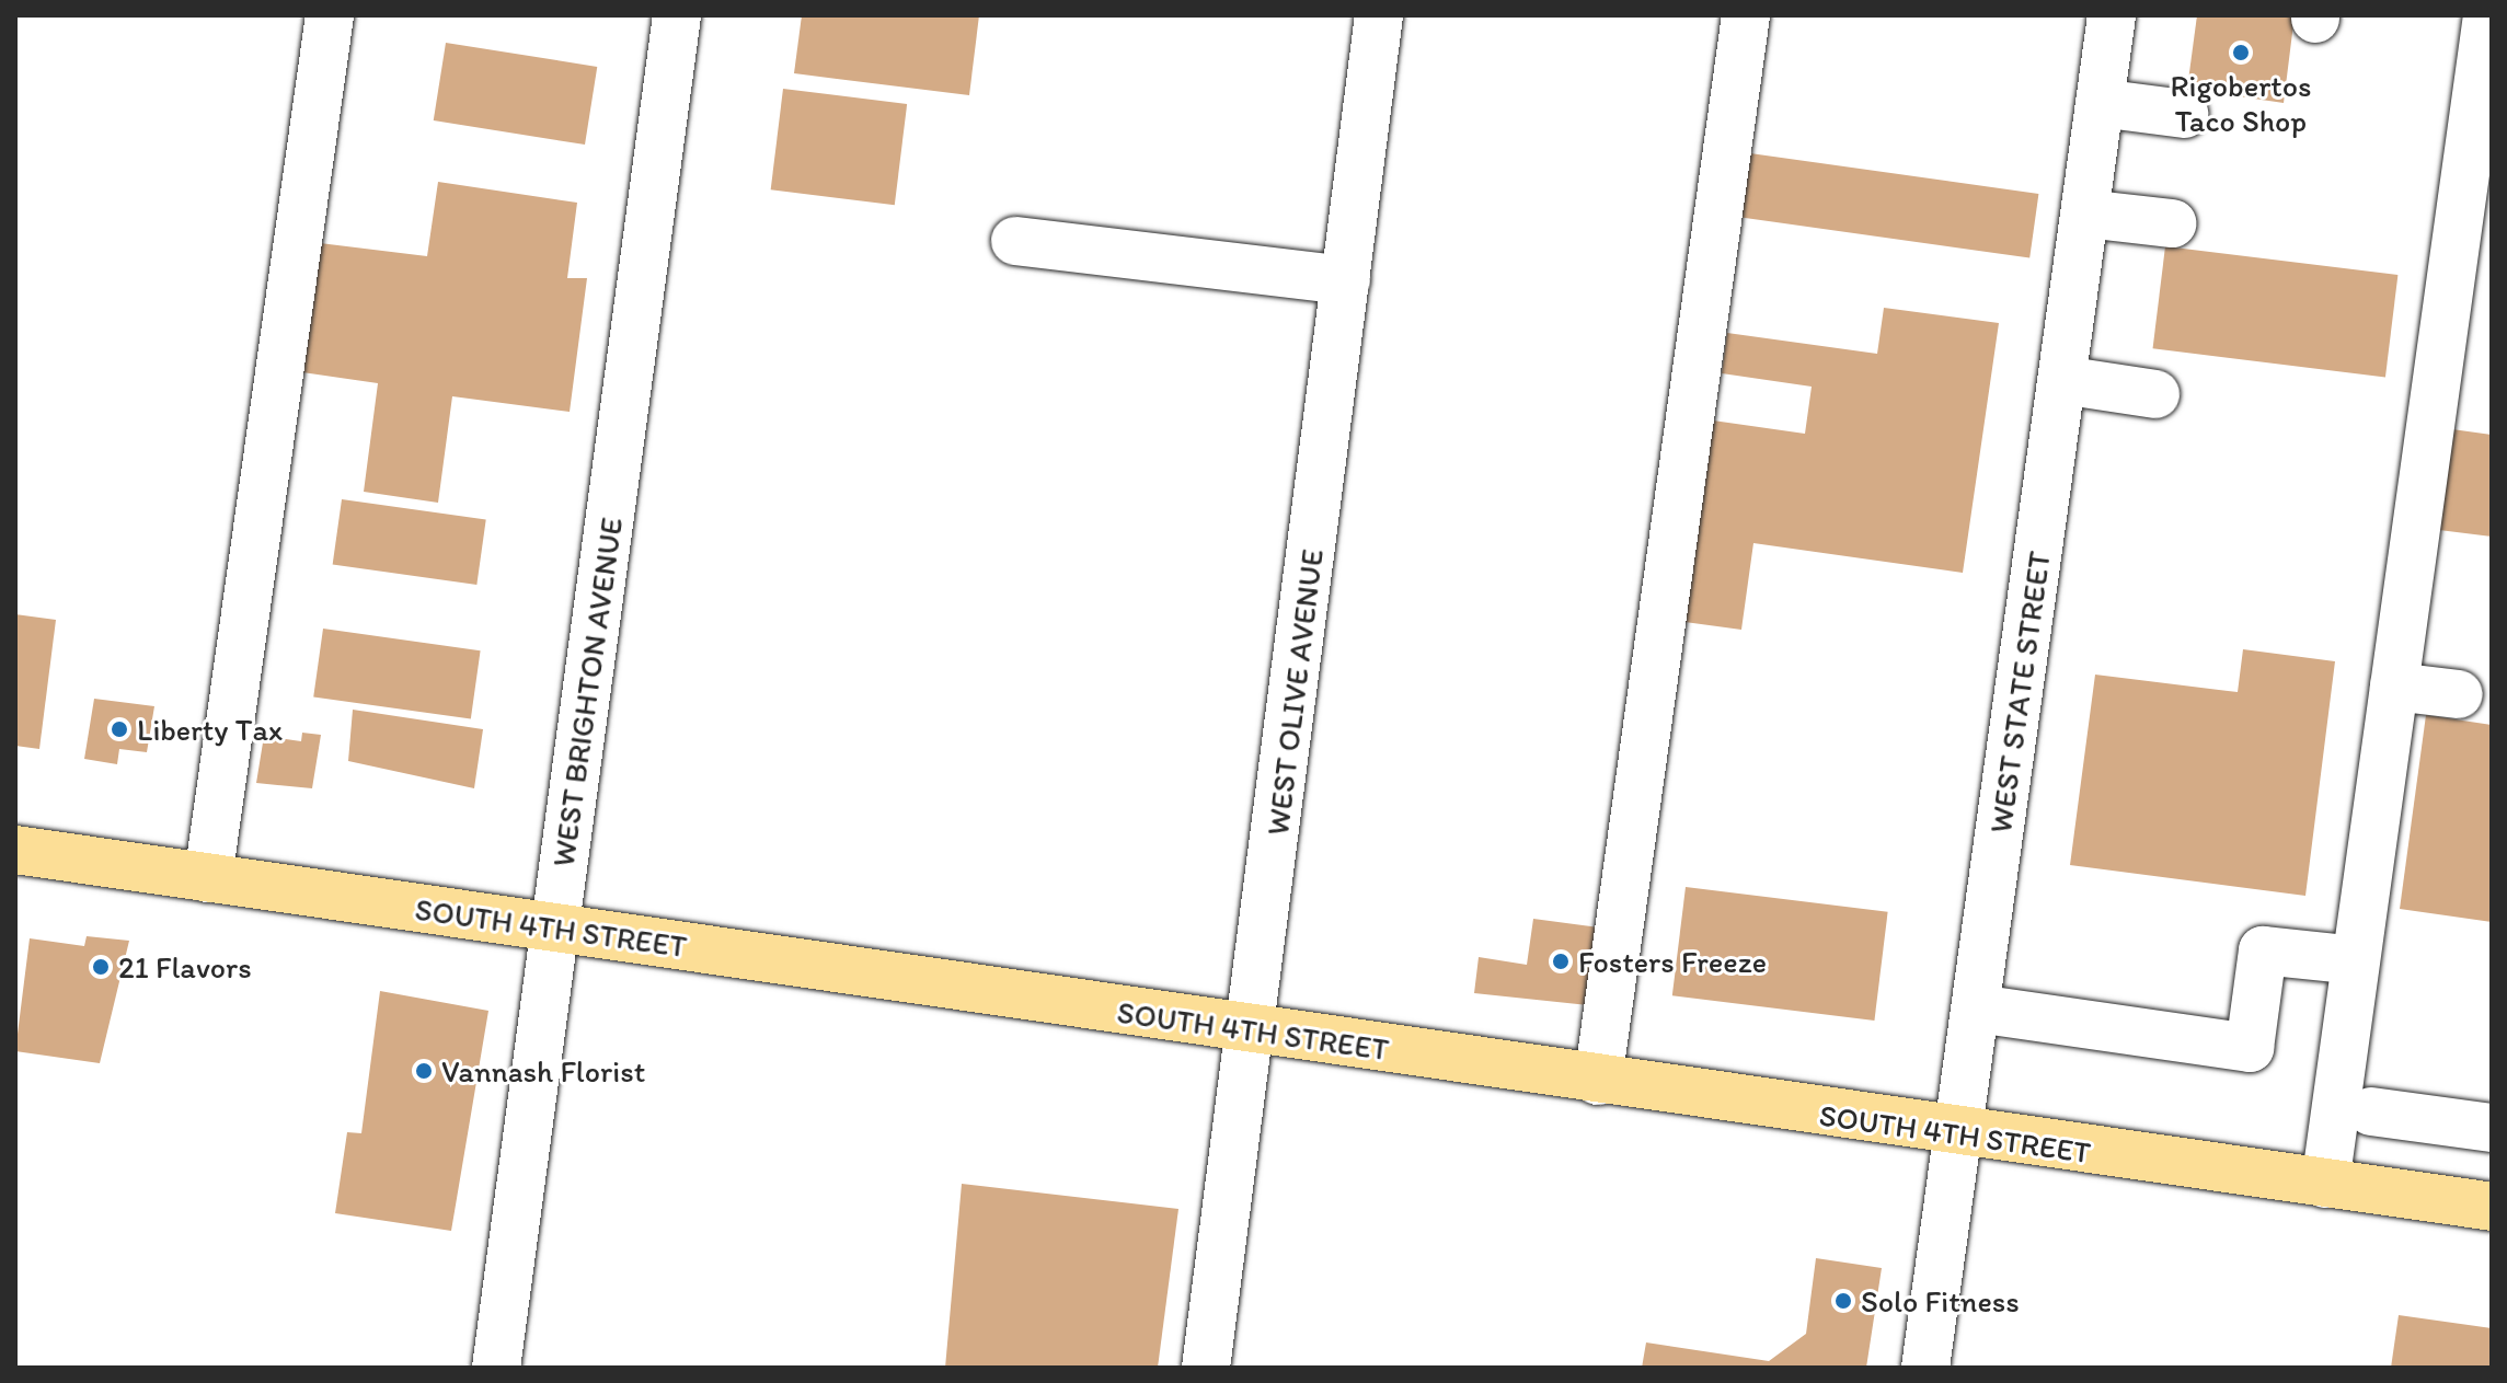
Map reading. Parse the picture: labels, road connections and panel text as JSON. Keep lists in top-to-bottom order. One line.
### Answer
{"streets":{"main road":["SOUTH 4TH STREET"],"street":["WEST BRIGHTON AVENUE","WEST OLIVE AVENUE","WEST STATE STREET"]},"crossings":[["WEST BRIGHTON AVENUE","SOUTH 4TH STREET"],["WEST OLIVE AVENUE","SOUTH 4TH STREET"],["WEST STATE STREET","SOUTH 4TH STREET"]],"places":["Rigobertos Taco Shop","Liberty Tax","Fosters Freeze","21 Flavors","Vannash Florist","Solo Fitness"]}
